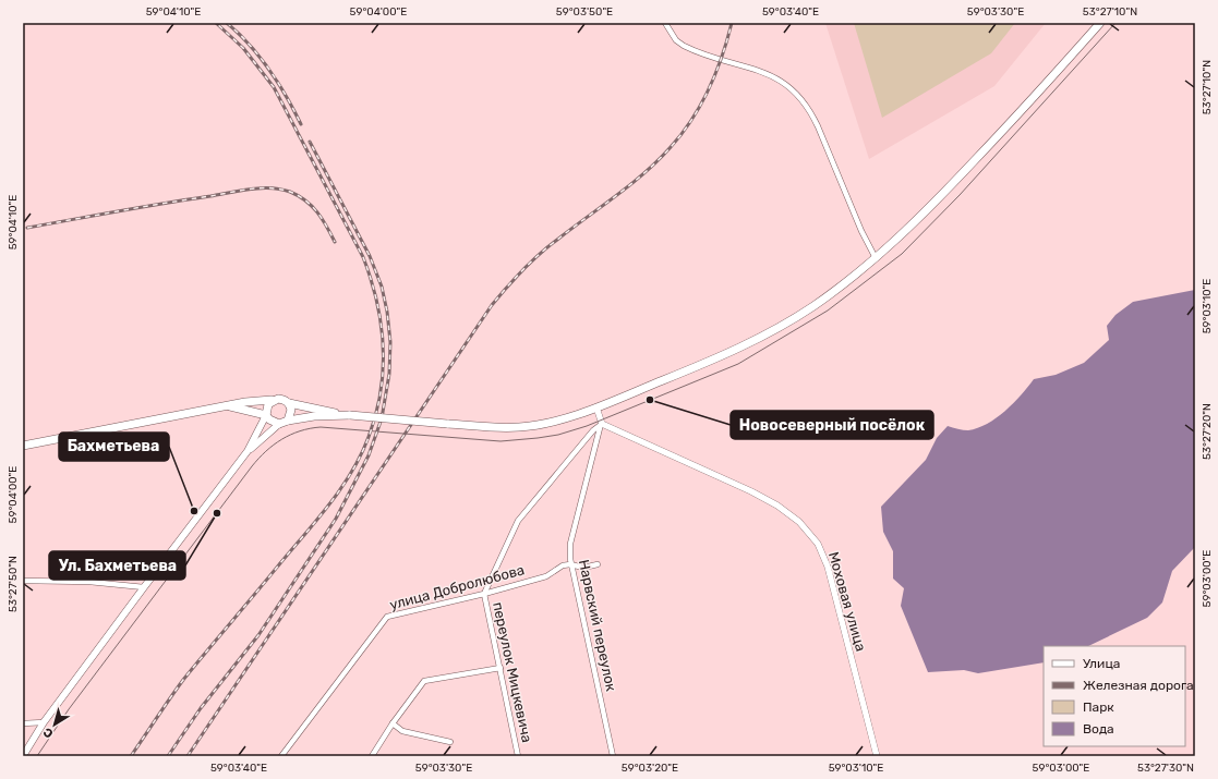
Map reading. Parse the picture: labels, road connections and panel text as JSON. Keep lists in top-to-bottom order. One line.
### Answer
{"streets":{"street":["улица Добролюбова","Моховая улица","Нарвский переулок","переулок Мицкевича"]},"crossings":[["улица Добролюбова","Нарвский переулок"],["улица Добролюбова","переулок Мицкевича"],["Моховая улица","Нарвский переулок"]],"places":["Новосеверный посёлок","Бахметьева","Ул. Бахметьева"],"legend":["Улица","Железная дорога","Парк","Вода"],"north":"bottom left","coordinates":["59°04'10\"E","59°04'00\"E","59°03'50\"E","59°03'40\"E","59°03'30\"E","53°27'10\"N","59°03'10\"E","53°27'20\"N","59°03'00\"E","53°27'50\"N","59°03'20\"E","53°27'30\"N"]}
